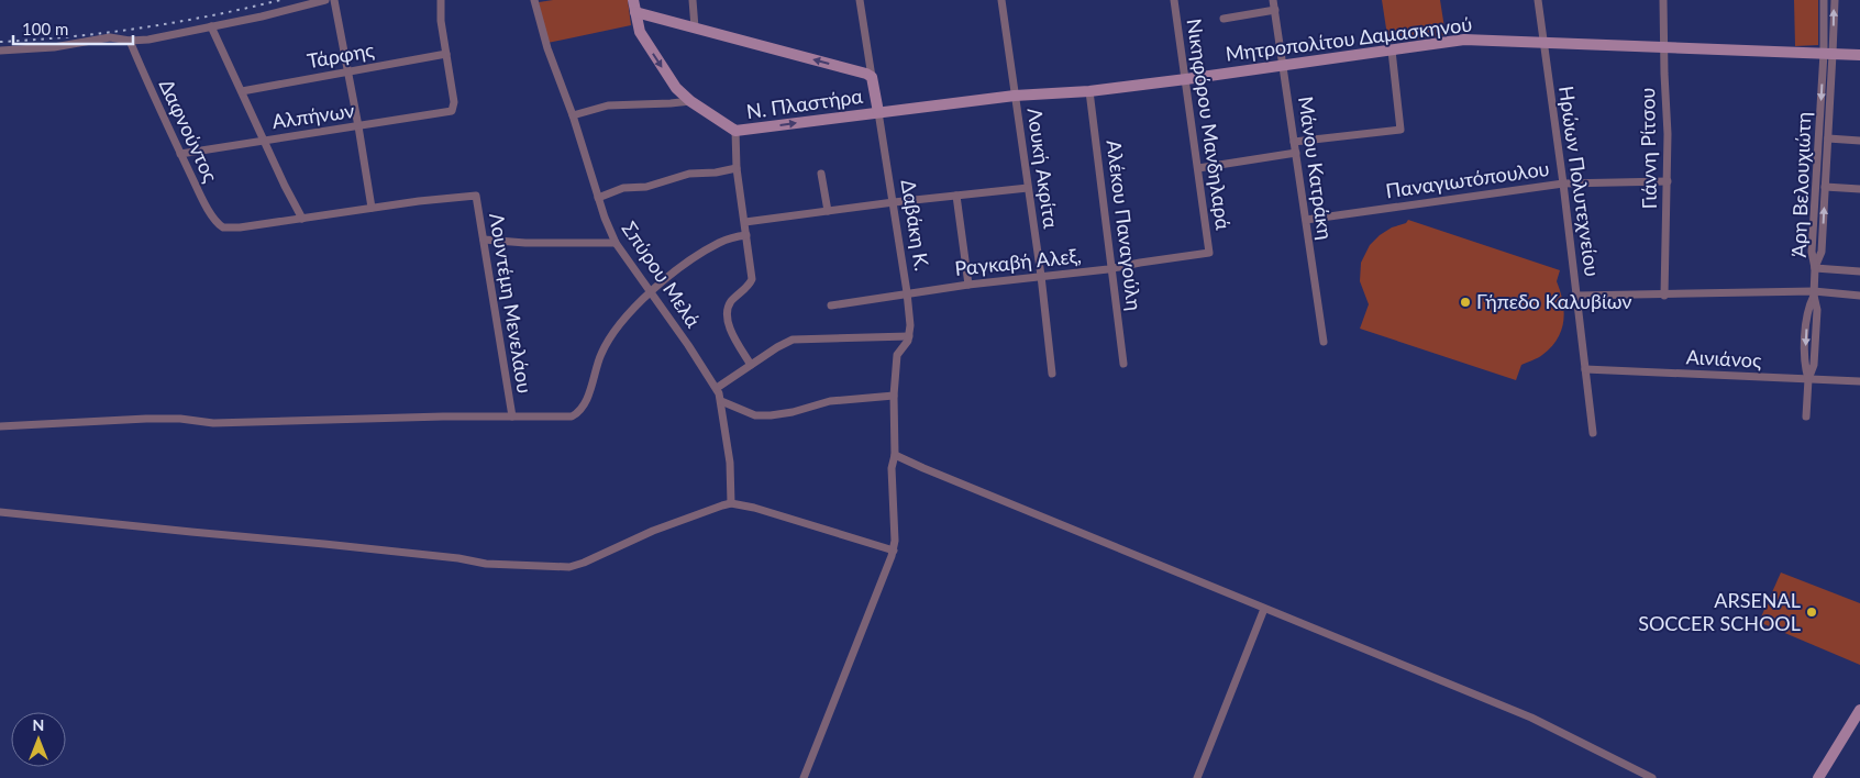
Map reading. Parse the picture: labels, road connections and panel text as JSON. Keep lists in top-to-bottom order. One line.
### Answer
{"streets":{"street":["Μητροπολίτου Δαμασκηνού","Τάρφης","Ν. Πλαστήρα","Αλπήνων","Νικηφόρου Μανδηλαρά","Δαφνούντος","Γιάννη Ρίτσου","Λουκή Ακρίτα","Μάνου Κατράκη","Παναγιωτόπουλου","Ηρώων Πολυτεχνείου","Άρη Βελουχιώτη","Δαβάκη Κ.","Αλέκου Παναγούλη","Ραγκαβή Αλεξ,","Σπύρου Μελά","Λουντέμη Μενελάου","Αινιάνος"]},"crossings":[["Μητροπολίτου Δαμασκηνού","Ν. Πλαστήρα"],["Μητροπολίτου Δαμασκηνού","Νικηφόρου Μανδηλαρά"],["Μητροπολίτου Δαμασκηνού","Γιάννη Ρίτσου"],["Μητροπολίτου Δαμασκηνού","Λουκή Ακρίτα"],["Μητροπολίτου Δαμασκηνού","Μάνου Κατράκη"],["Μητροπολίτου Δαμασκηνού","Ηρώων Πολυτεχνείου"],["Μητροπολίτου Δαμασκηνού","Άρη Βελουχιώτη"],["Μητροπολίτου Δαμασκηνού","Δαβάκη Κ."],["Μητροπολίτου Δαμασκηνού","Αλέκου Παναγούλη"],["Τάρφης","Αλπήνων"],["Ν. Πλαστήρα","Δαβάκη Κ."],["Αλπήνων","Δαφνούντος"],["Νικηφόρου Μανδηλαρά","Ραγκαβή Αλεξ,"],["Γιάννη Ρίτσου","Παναγιωτόπουλου"],["Λουκή Ακρίτα","Ραγκαβή Αλεξ,"],["Μάνου Κατράκη","Παναγιωτόπουλου"],["Παναγιωτόπουλου","Ηρώων Πολυτεχνείου"],["Ηρώων Πολυτεχνείου","Αινιάνος"],["Δαβάκη Κ.","Ραγκαβή Αλεξ,"],["Αλέκου Παναγούλη","Ραγκαβή Αλεξ,"]],"places":["Γήπεδο Καλυβίων","ARSENAL SOCCER SCHOOL"],"scale_bar":"100 m","north":"top"}
